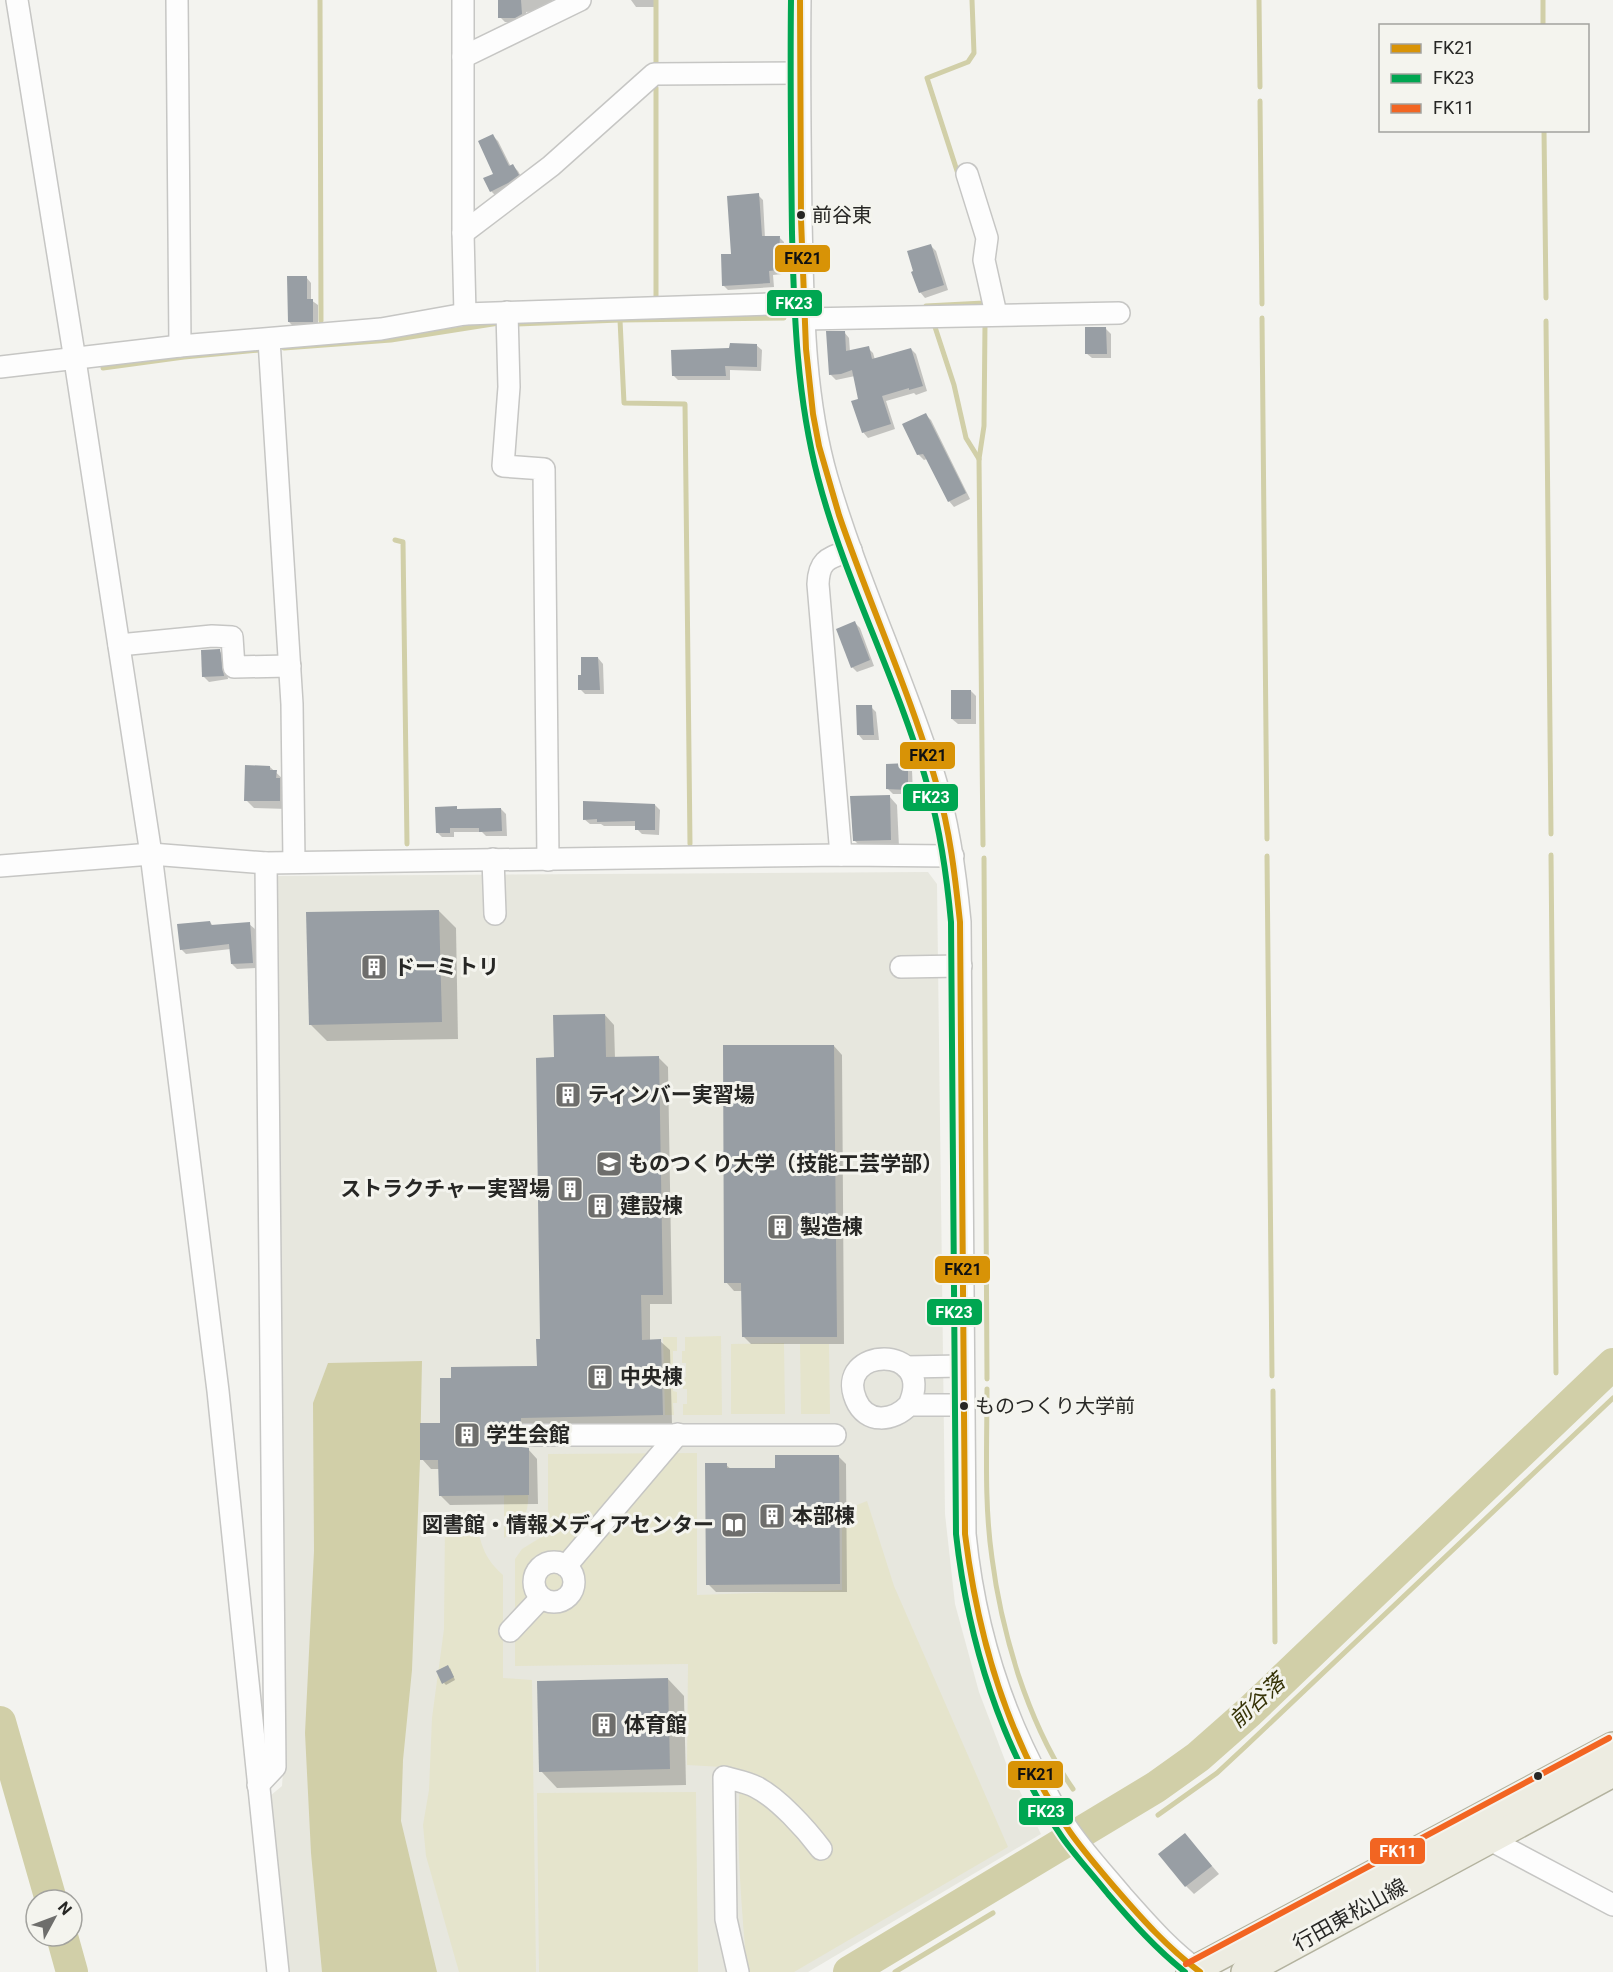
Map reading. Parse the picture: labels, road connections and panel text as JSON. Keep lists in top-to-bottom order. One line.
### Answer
{"streets":{"main road":["行田東松山線"]},"water":["前谷落"],"places":{"other":["前谷東","ものつくり大学前"],"building":["ドーミトリ","ティンバー実習場","ストラクチャー実習場","建設棟","製造棟","中央棟","学生会館","本部棟","体育館"],"school or university":["ものつくり大学（技能工芸学部）"],"library":["図書館・情報メディアセンター"]},"lines":["transit line FK21","transit line FK23","transit line FK11"],"legend":["FK21","FK23","FK11"],"north":"top right"}
